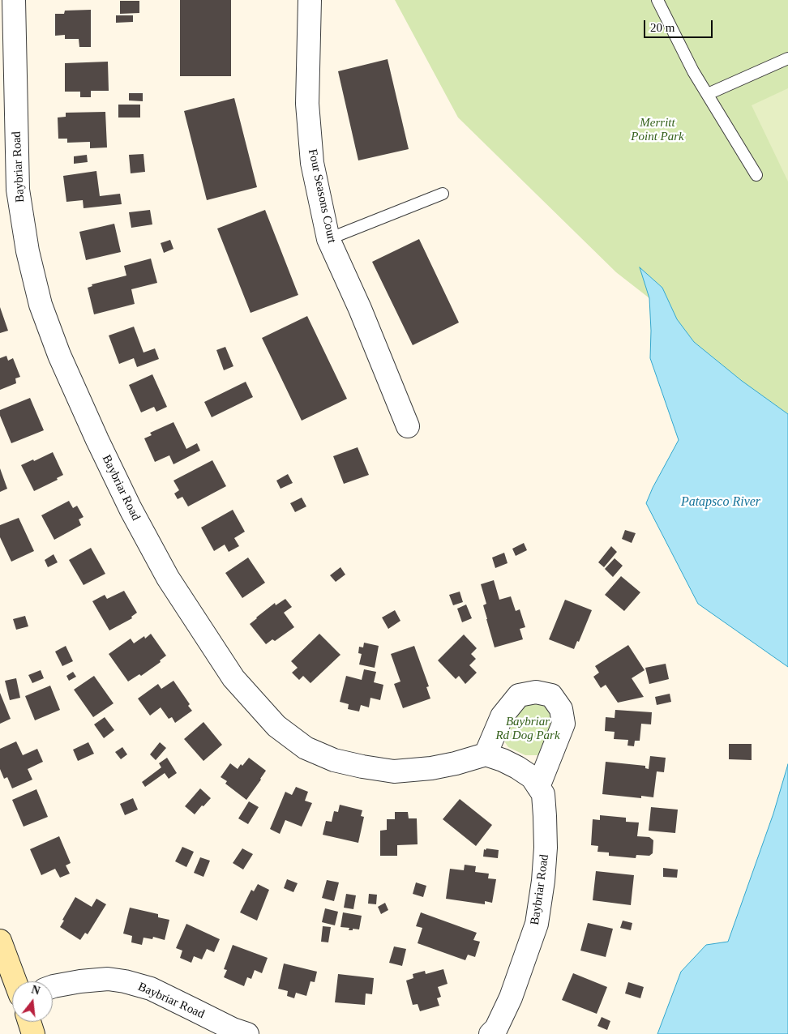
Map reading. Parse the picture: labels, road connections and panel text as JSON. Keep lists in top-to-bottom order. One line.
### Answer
{"streets":{"street":["Baybriar Road","Four Seasons Court"]},"water":["Patapsco River"],"parks":["Merritt Point Park","Baybriar Rd Dog Park"],"scale_bar":"20 m","north":"top"}
